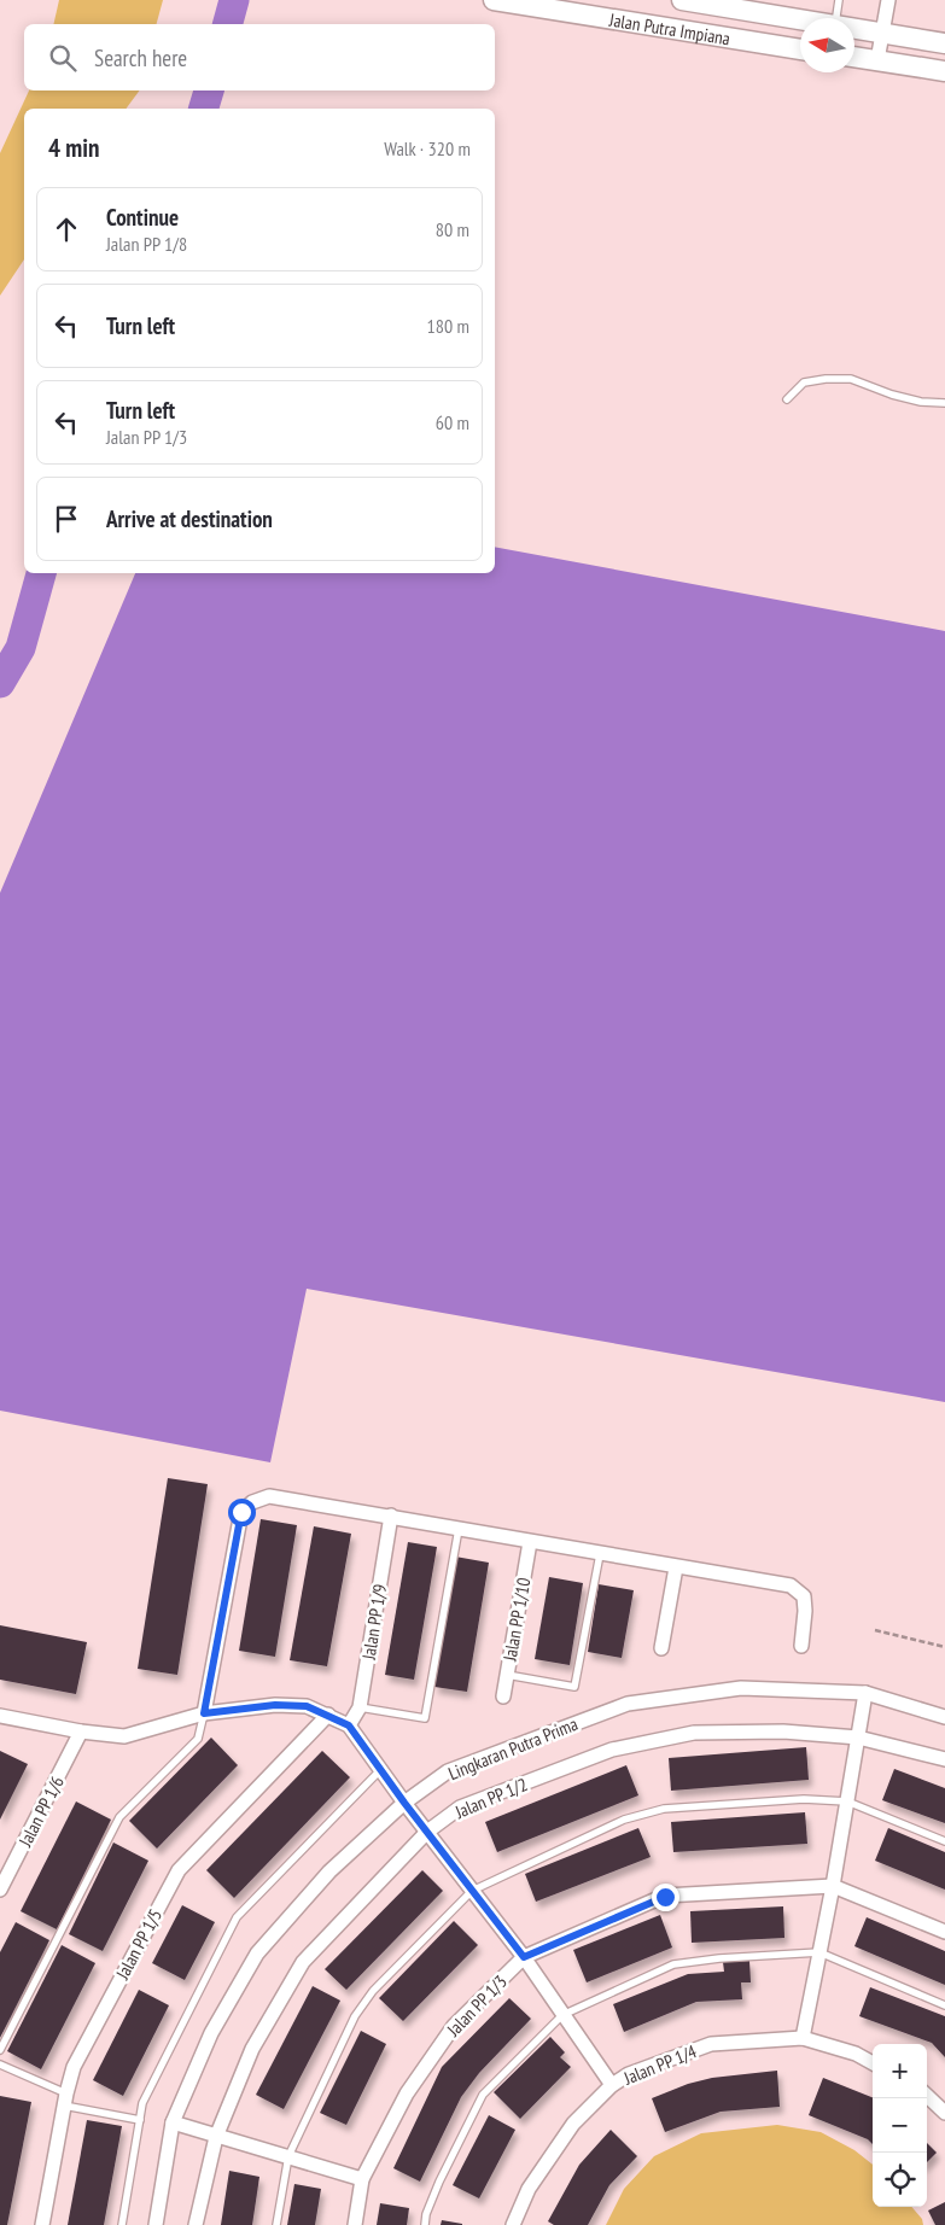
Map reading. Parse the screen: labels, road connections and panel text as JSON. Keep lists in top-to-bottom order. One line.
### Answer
{"streets":{"street":["Jalan Putra Impiana","Jalan PP 1/10","Jalan PP 1/9","Lingkaran Putra Prima","Jalan PP 1/2","Jalan PP 1/6","Jalan PP 1/5","Jalan PP 1/3","Jalan PP 1/4"]},"north":"left","page":{"search":"Search here","heading":["4 min","Walk · 320 m"],"list":[["Continue","Jalan PP 1/8","80 m"],["Turn left","180 m"],["Turn left","Jalan PP 1/3","60 m"],"Arrive at destination"],"map_buttons":["+","−"]}}
